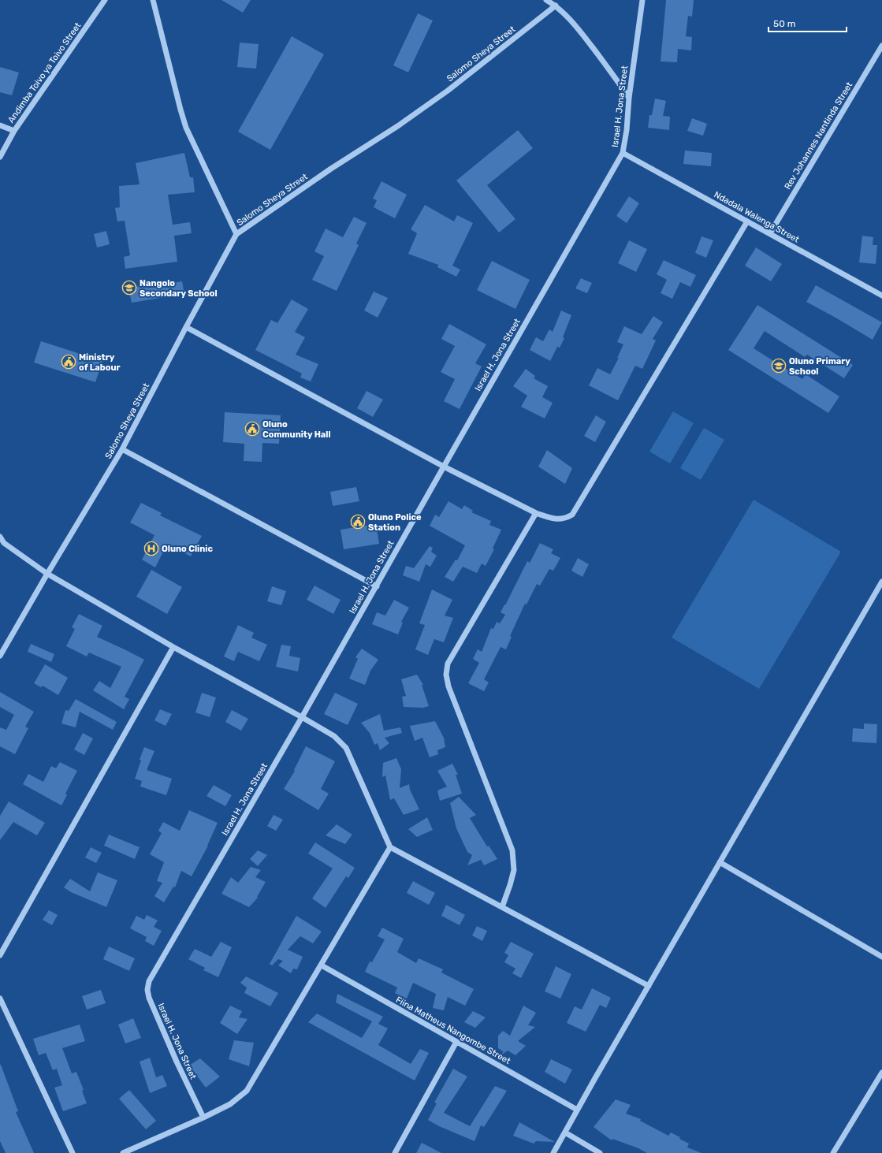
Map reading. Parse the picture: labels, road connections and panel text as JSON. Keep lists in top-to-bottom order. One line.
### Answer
{"streets":{"street":["Salomo Sheya Street","Andimba Toivo ya Toivo Street","Israel H. Jona Street","Rev Johannes Nantinda Street","Ndadala Walenga Street","Fiina Matheus Nangombe Street"]},"crossings":[["Israel H. Jona Street","Ndadala Walenga Street"],["Rev Johannes Nantinda Street","Ndadala Walenga Street"]],"places":{"school or university":["Nangolo Secondary School","Oluno Primary School"],"public building":["Ministry of Labour","Oluno Community Hall","Oluno Police Station"],"hospital":["Oluno Clinic"]},"scale_bar":"50 m"}
